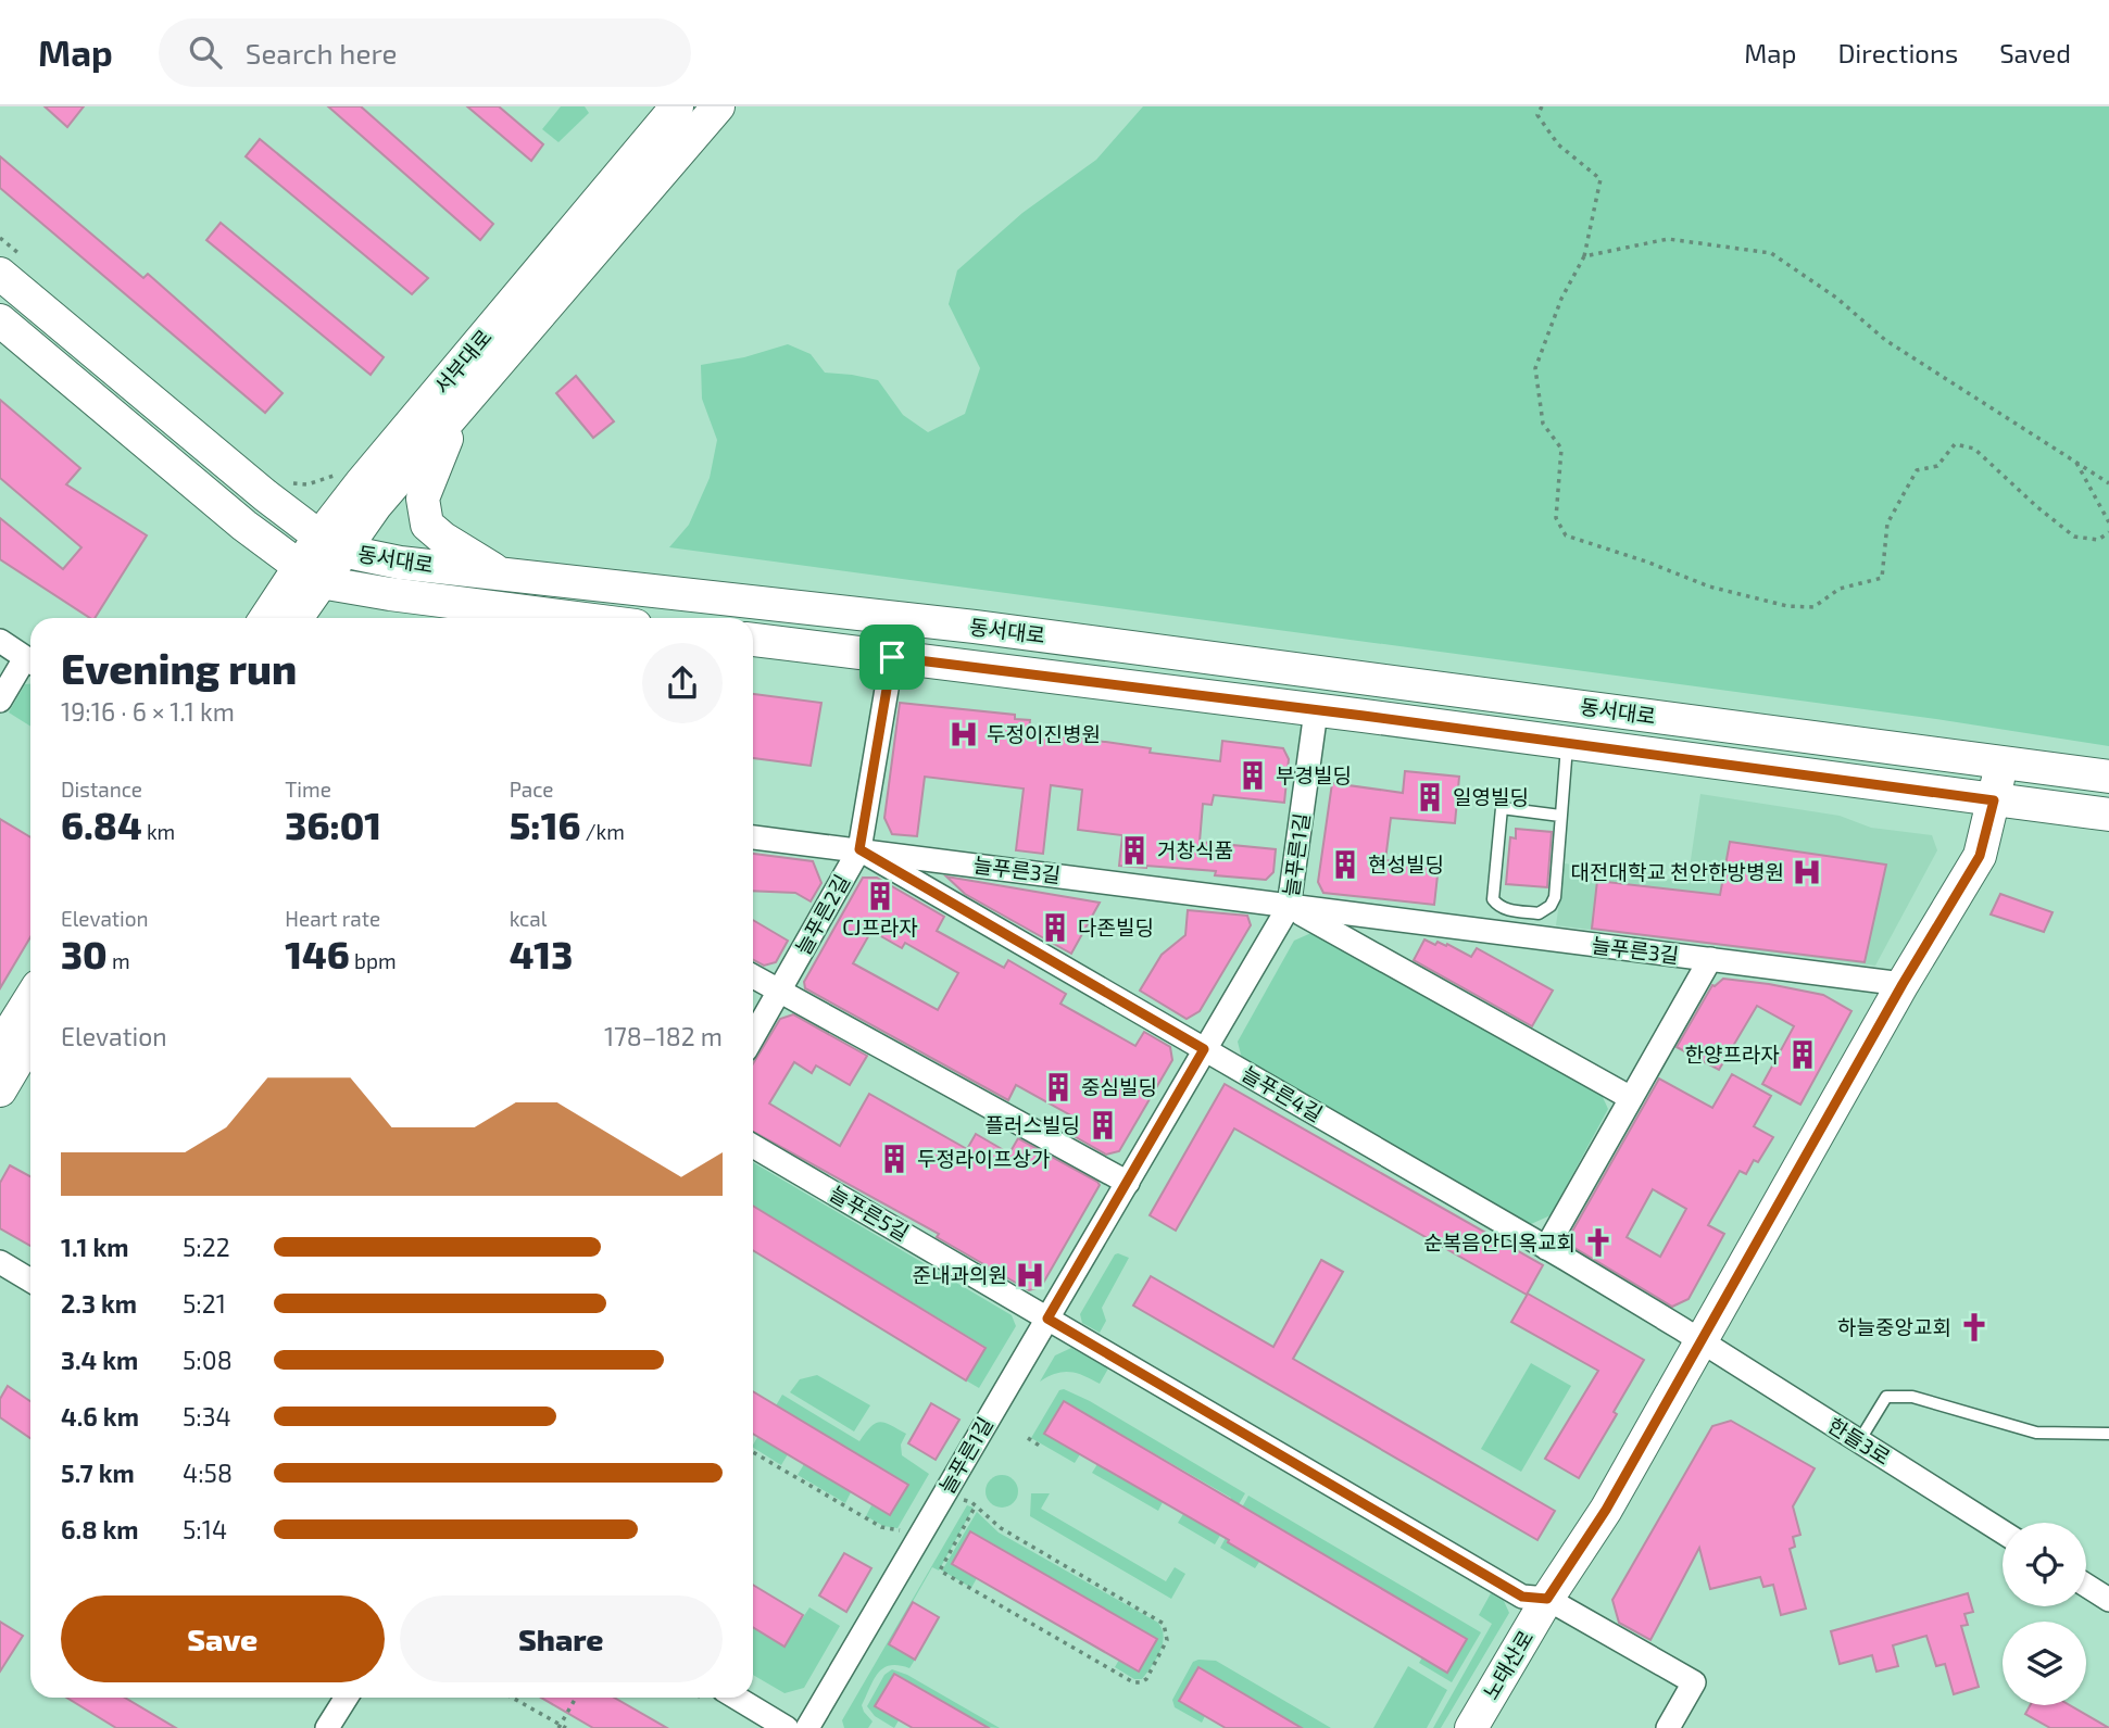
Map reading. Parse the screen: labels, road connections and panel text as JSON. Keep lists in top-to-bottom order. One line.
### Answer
{"streets":{"main road":["서부대로","동서대로","노태산로"],"street":["늘푸른1길","늘푸른3길","늘푸른2길","늘푸른4길","늘푸른5길","한들3로"]},"crossings":[["서부대로","동서대로"],["동서대로","늘푸른1길"],["동서대로","늘푸른2길"],["동서대로","노태산로"],["늘푸른1길","늘푸른3길"],["늘푸른1길","늘푸른4길"],["늘푸른1길","늘푸른5길"],["늘푸른3길","늘푸른2길"],["늘푸른3길","늘푸른4길"],["늘푸른3길","노태산로"],["늘푸른2길","늘푸른4길"],["늘푸른4길","한들3로"],["늘푸른4길","노태산로"],["늘푸른5길","노태산로"],["한들3로","노태산로"]],"places":{"hospital":["두정이진병원","대전대학교 천안한방병원","준내과의원"],"building":["부경빌딩","일영빌딩","거창식품","현성빌딩","CJ프라자","다존빌딩","한양프라자","중심빌딩","플러스빌딩","두정라이프상가"],"church":["순복음안디옥교회","하늘중앙교회"]},"page":{"header":"Map","search":"Search here","nav":["Map","Directions","Saved"],"heading":["Evening run","19:16 · 6 × 1.1 km"],"stats":[["Distance","6.84 km"],["Time","36:01"],["Pace","5:16 /km"],["Elevation","30 m"],["Heart rate","146 bpm"],["kcal","413"]],"chart":["Elevation","178–182 m"],"list":[{"name":"1.1 km","note":"5:22"},{"name":"2.3 km","note":"5:21"},{"name":"3.4 km","note":"5:08"},{"name":"4.6 km","note":"5:34"},{"name":"5.7 km","note":"4:58"},{"name":"6.8 km","note":"5:14"}],"buttons":["Save","Share"]}}
